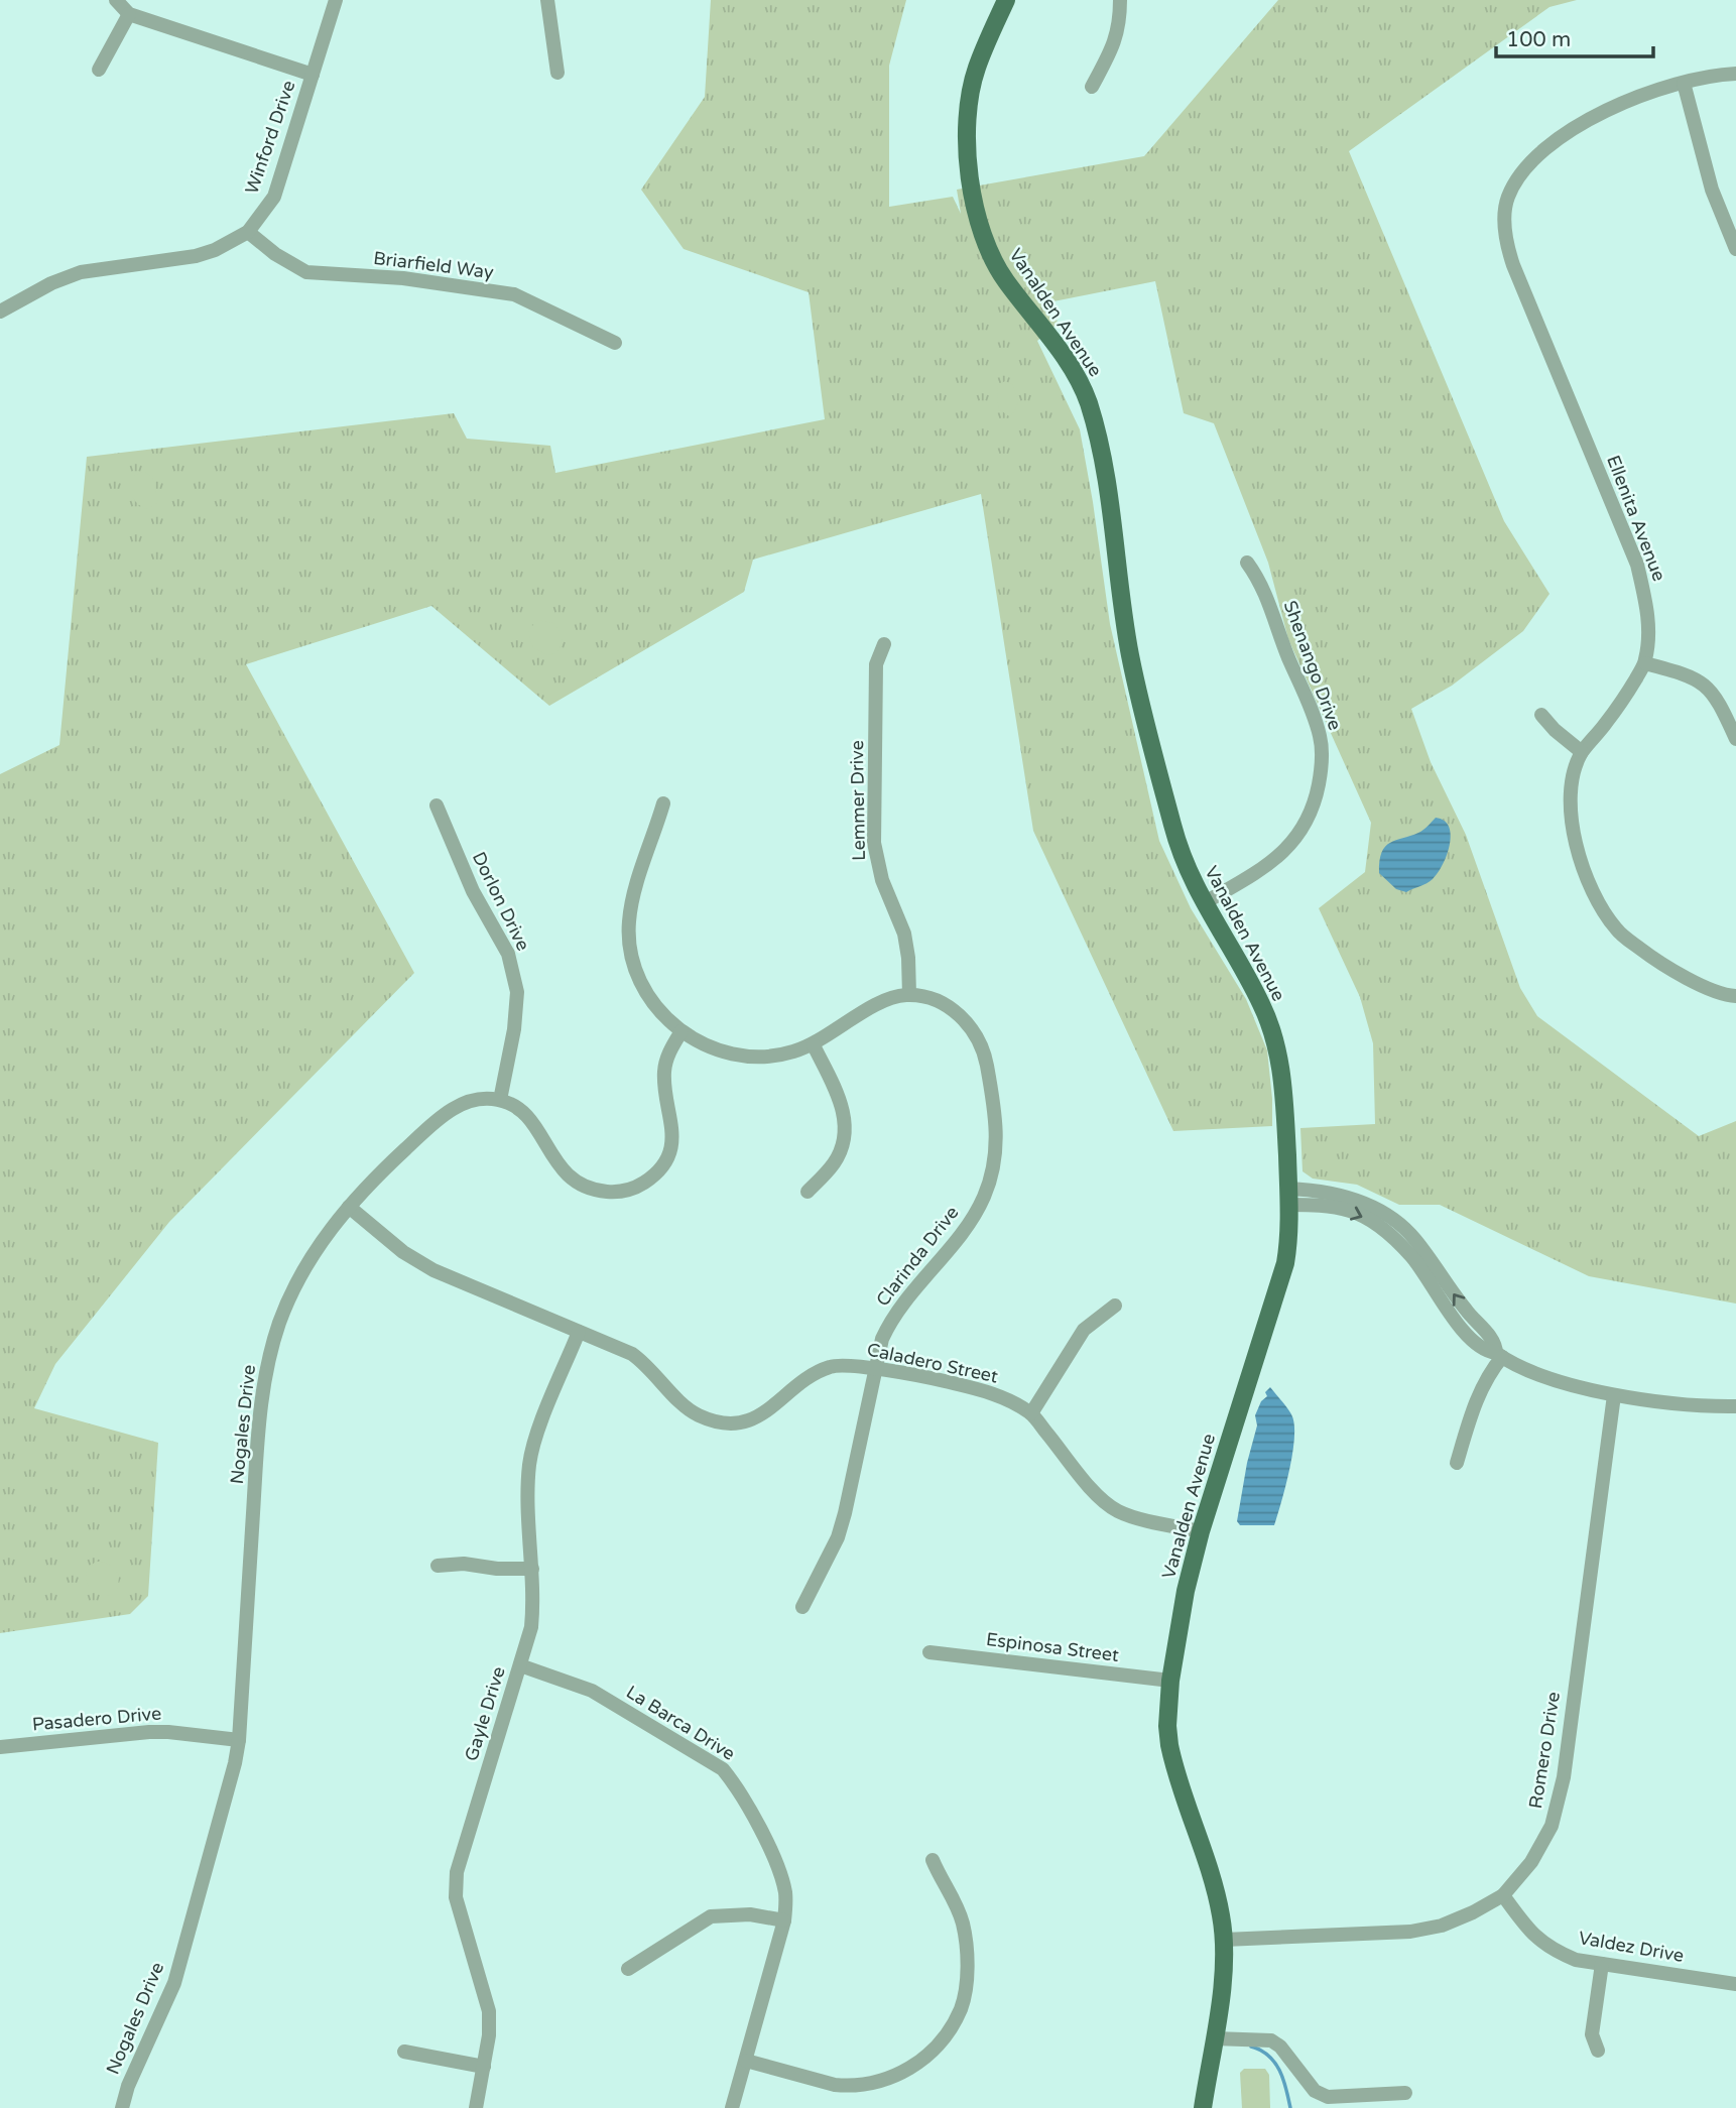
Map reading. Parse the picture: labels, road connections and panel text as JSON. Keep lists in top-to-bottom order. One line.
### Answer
{"streets":{"main road":["Vanalden Avenue"],"street":["Winford Drive","Briarfield Way","Ellenita Avenue","Shenango Drive","Lemmer Drive","Dorlon Drive","Clarinda Drive","Caladero Street","Nogales Drive","Espinosa Street","Gayle Drive","Pasadero Drive","La Barca Drive","Romero Drive","Valdez Drive"]},"crossings":[["Winford Drive","Briarfield Way"],["Vanalden Avenue","Shenango Drive"],["Vanalden Avenue","Caladero Street"],["Vanalden Avenue","Espinosa Street"],["Vanalden Avenue","Romero Drive"],["Lemmer Drive","Clarinda Drive"],["Dorlon Drive","Nogales Drive"],["Clarinda Drive","Caladero Street"],["Caladero Street","Nogales Drive"],["Caladero Street","Gayle Drive"],["Nogales Drive","Pasadero Drive"],["Gayle Drive","La Barca Drive"],["Romero Drive","Valdez Drive"]],"scale_bar":"100 m"}
